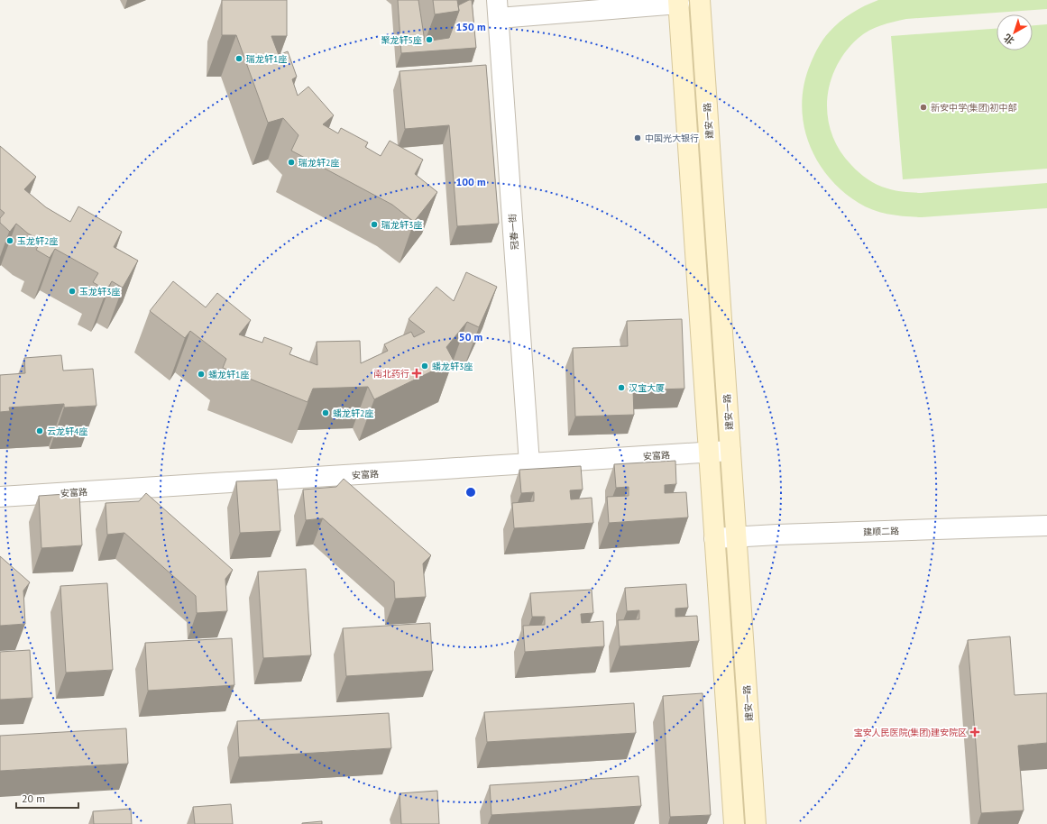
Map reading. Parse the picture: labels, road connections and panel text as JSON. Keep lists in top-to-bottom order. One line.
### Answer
{"streets":{"main road":["建安一路"],"street":["冠春一街","安富路","建顺二路"]},"crossings":[["建安一路","安富路"],["建安一路","建顺二路"],["冠春一街","安富路"]],"places":{"other":["聚龙轩5座","瑞龙轩1座","新安中学(集团)初中部","中国光大银行","瑞龙轩2座","瑞龙轩3座","玉龙轩2座","玉龙轩3座","蟠龙轩3座","蟠龙轩1座","汉宝大厦","蟠龙轩2座","云龙轩4座"],"health":["南北药行","宝安人民医院(集团)建安院区"]},"scale_bar":"20 m","north":"bottom left","rings":["150 m","100 m","50 m"]}
